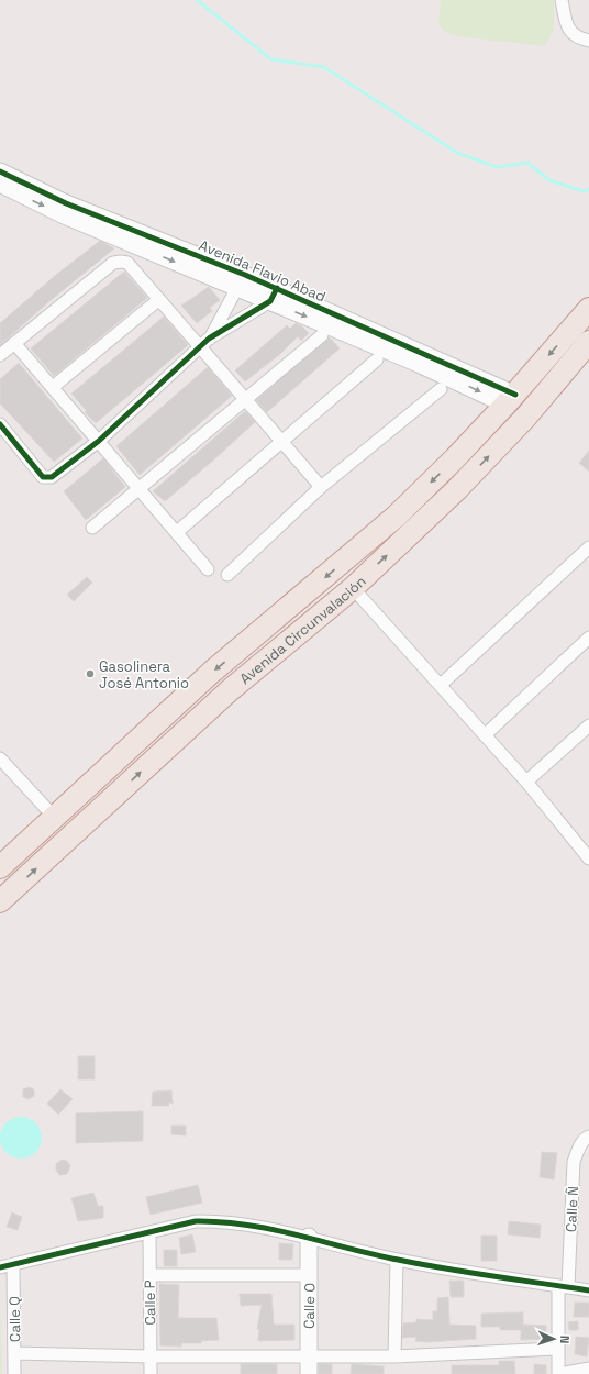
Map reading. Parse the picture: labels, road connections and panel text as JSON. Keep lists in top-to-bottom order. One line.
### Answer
{"streets":{"highway":["Avenida Circunvalación"],"street":["Avenida Flavio Abad","Calle Ñ","Calle P","Calle O","Calle Q"]},"crossings":[["Avenida Flavio Abad","Avenida Circunvalación"]],"places":["Gasolinera José Antonio"],"north":"right"}
